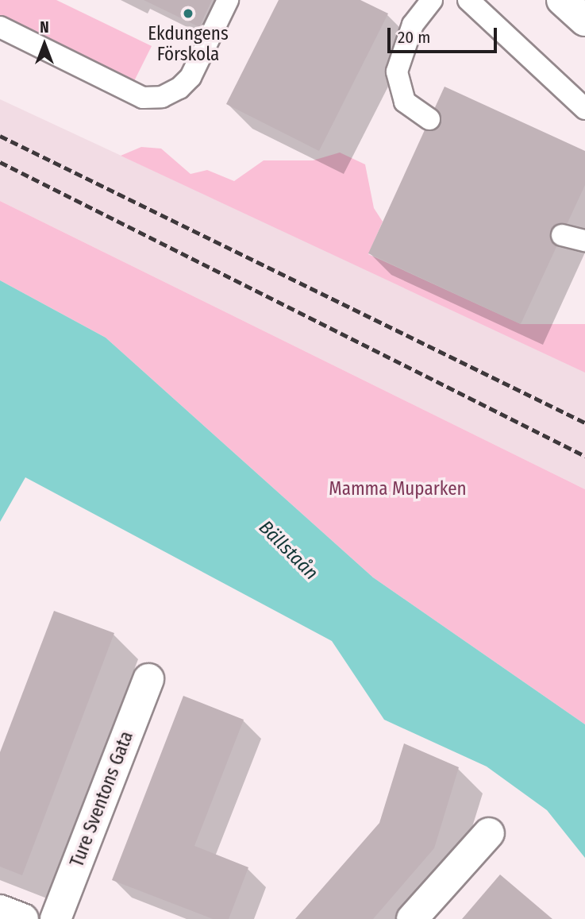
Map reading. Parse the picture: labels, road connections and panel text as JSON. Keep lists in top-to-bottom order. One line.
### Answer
{"streets":{"street":["Ture Sventons Gata"]},"water":["Bällstaån"],"parks":["Mamma Muparken"],"places":["Ekdungens Förskola"],"scale_bar":"20 m","north":"top"}
